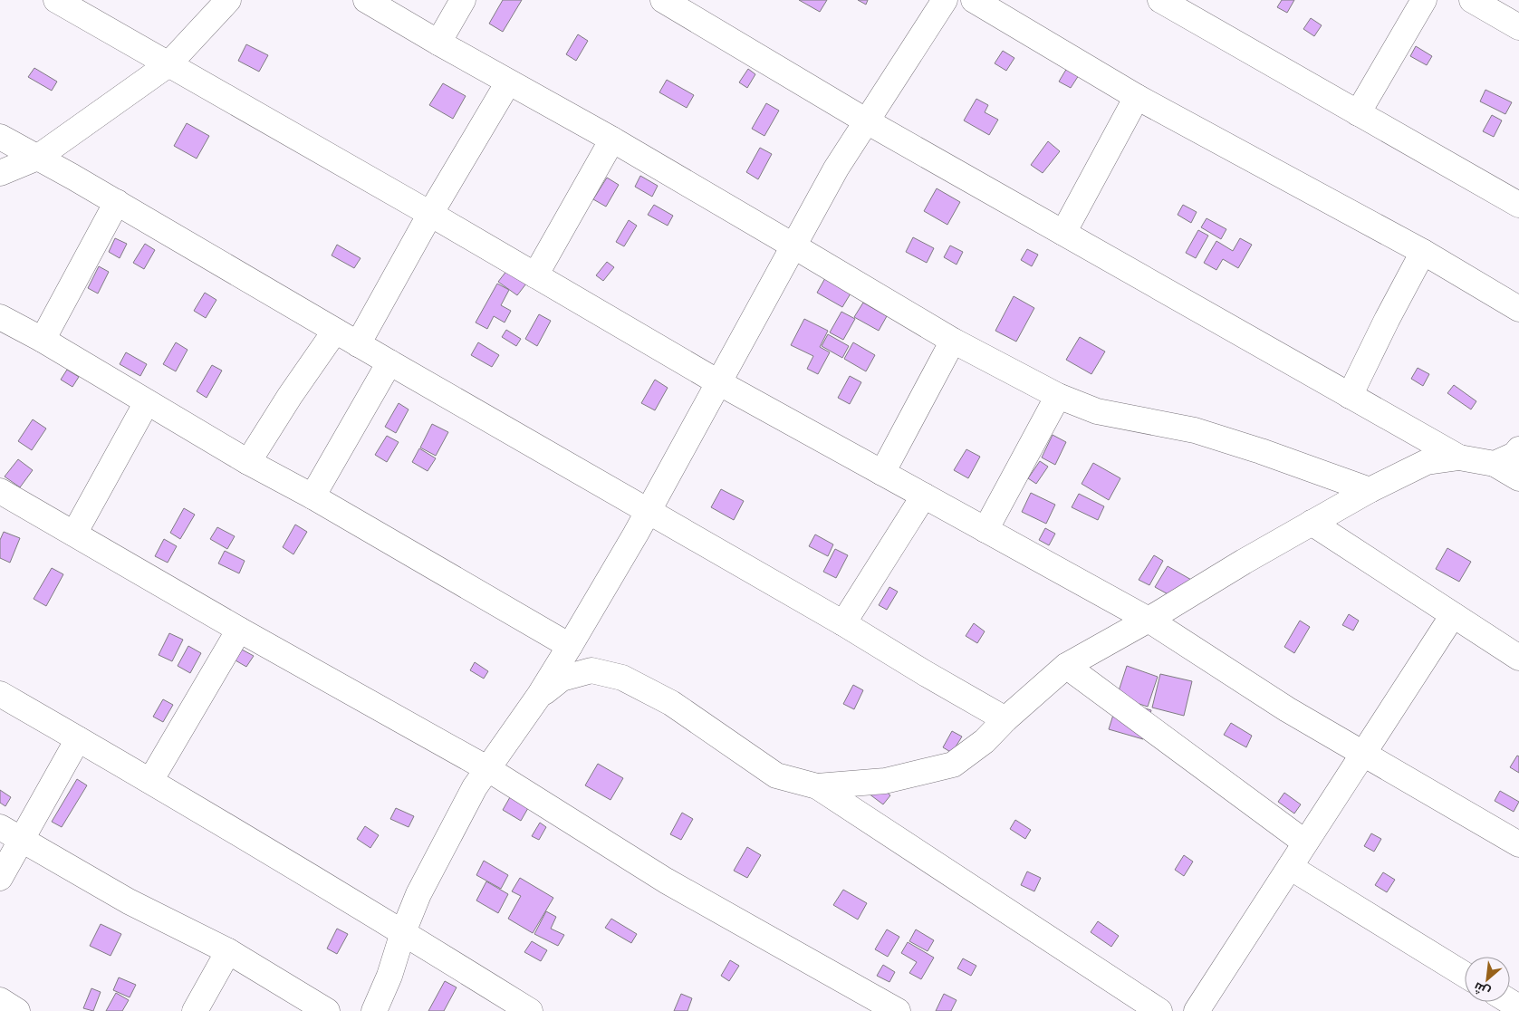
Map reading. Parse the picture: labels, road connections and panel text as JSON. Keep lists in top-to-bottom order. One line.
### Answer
{"north":"bottom left"}
